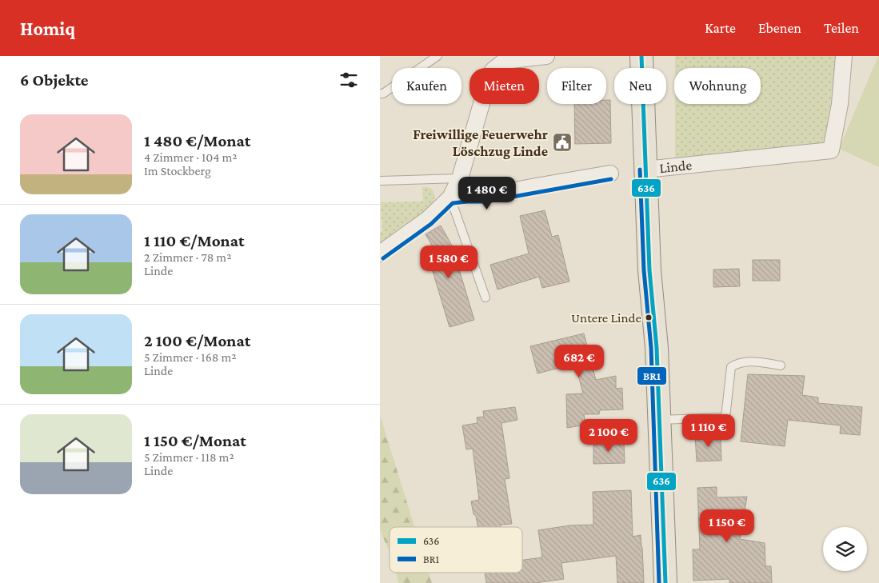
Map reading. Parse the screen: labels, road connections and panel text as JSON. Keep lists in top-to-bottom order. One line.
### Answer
{"streets":{"main road":["Linde"]},"places":{"public building":["Freiwillige Feuerwehr Löschzug Linde"],"other":["Untere Linde"]},"lines":["transit line 636","transit line BR1"],"legend":["636","BR1"],"page":{"header":"Homiq","nav":["Karte","Ebenen","Teilen"],"heading":"6 Objekte","chip":["Kaufen","Mieten","Filter","Neu","Wohnung"],"list":[{"name":"1 480 €/Monat","note":"4 Zimmer · 104 m² · Im Stockberg"},{"name":"1 110 €/Monat","note":"2 Zimmer · 78 m² · Linde"},{"name":"2 100 €/Monat","note":"5 Zimmer · 168 m² · Linde"},{"name":"1 150 €/Monat","note":"5 Zimmer · 118 m² · Linde"}],"price":["1 480 €","1 580 €","682 €","1 110 €","2 100 €","1 150 €"]}}
